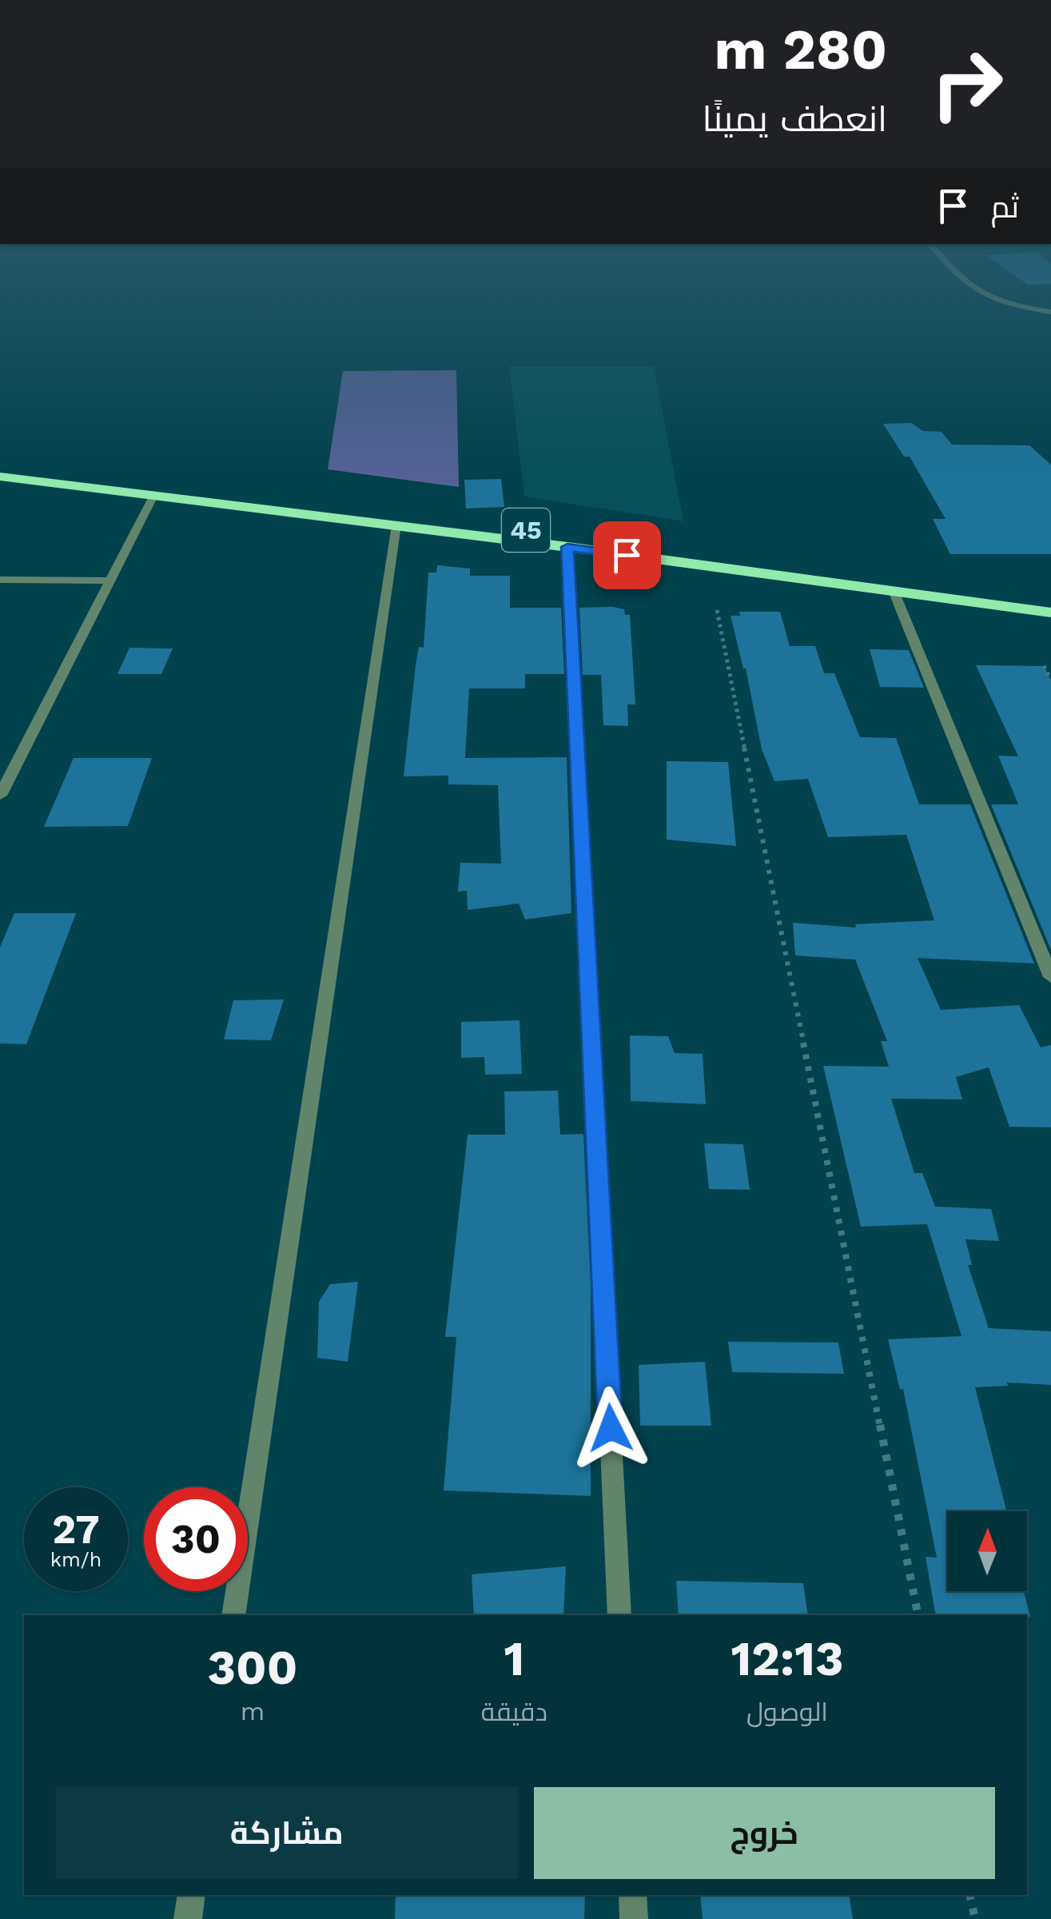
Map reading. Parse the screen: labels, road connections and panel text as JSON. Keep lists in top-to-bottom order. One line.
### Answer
{"streets":{"highway":["45"]},"north":"top","page":{"turn":["280 m","انعطف يمينًا"],"then":"ثم","speed":"27 km/h","limit":"30","eta":["12:13","الوصول","1","دقيقة","300","m"],"buttons":["خروج","مشاركة"]}}
